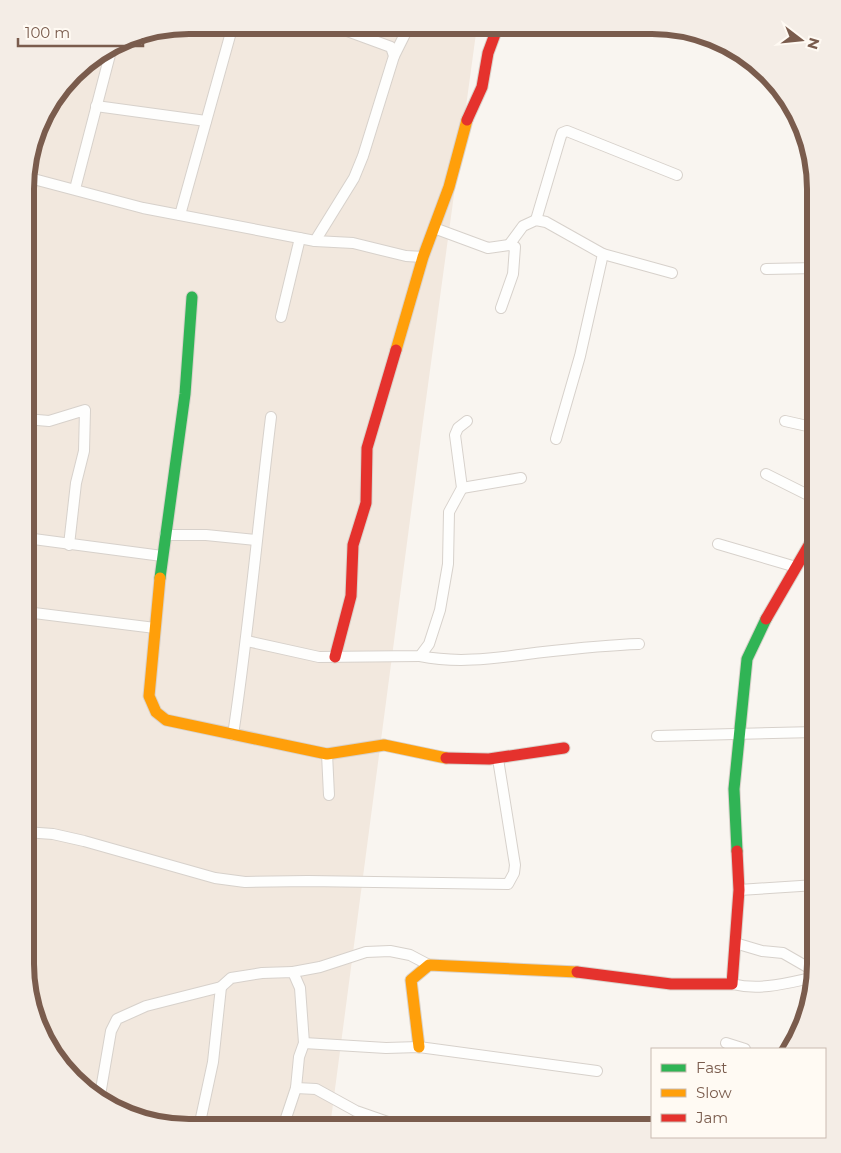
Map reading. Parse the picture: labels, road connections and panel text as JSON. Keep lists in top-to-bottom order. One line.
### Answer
{"legend":["Fast","Slow","Jam"],"scale_bar":"100 m","north":"right"}
